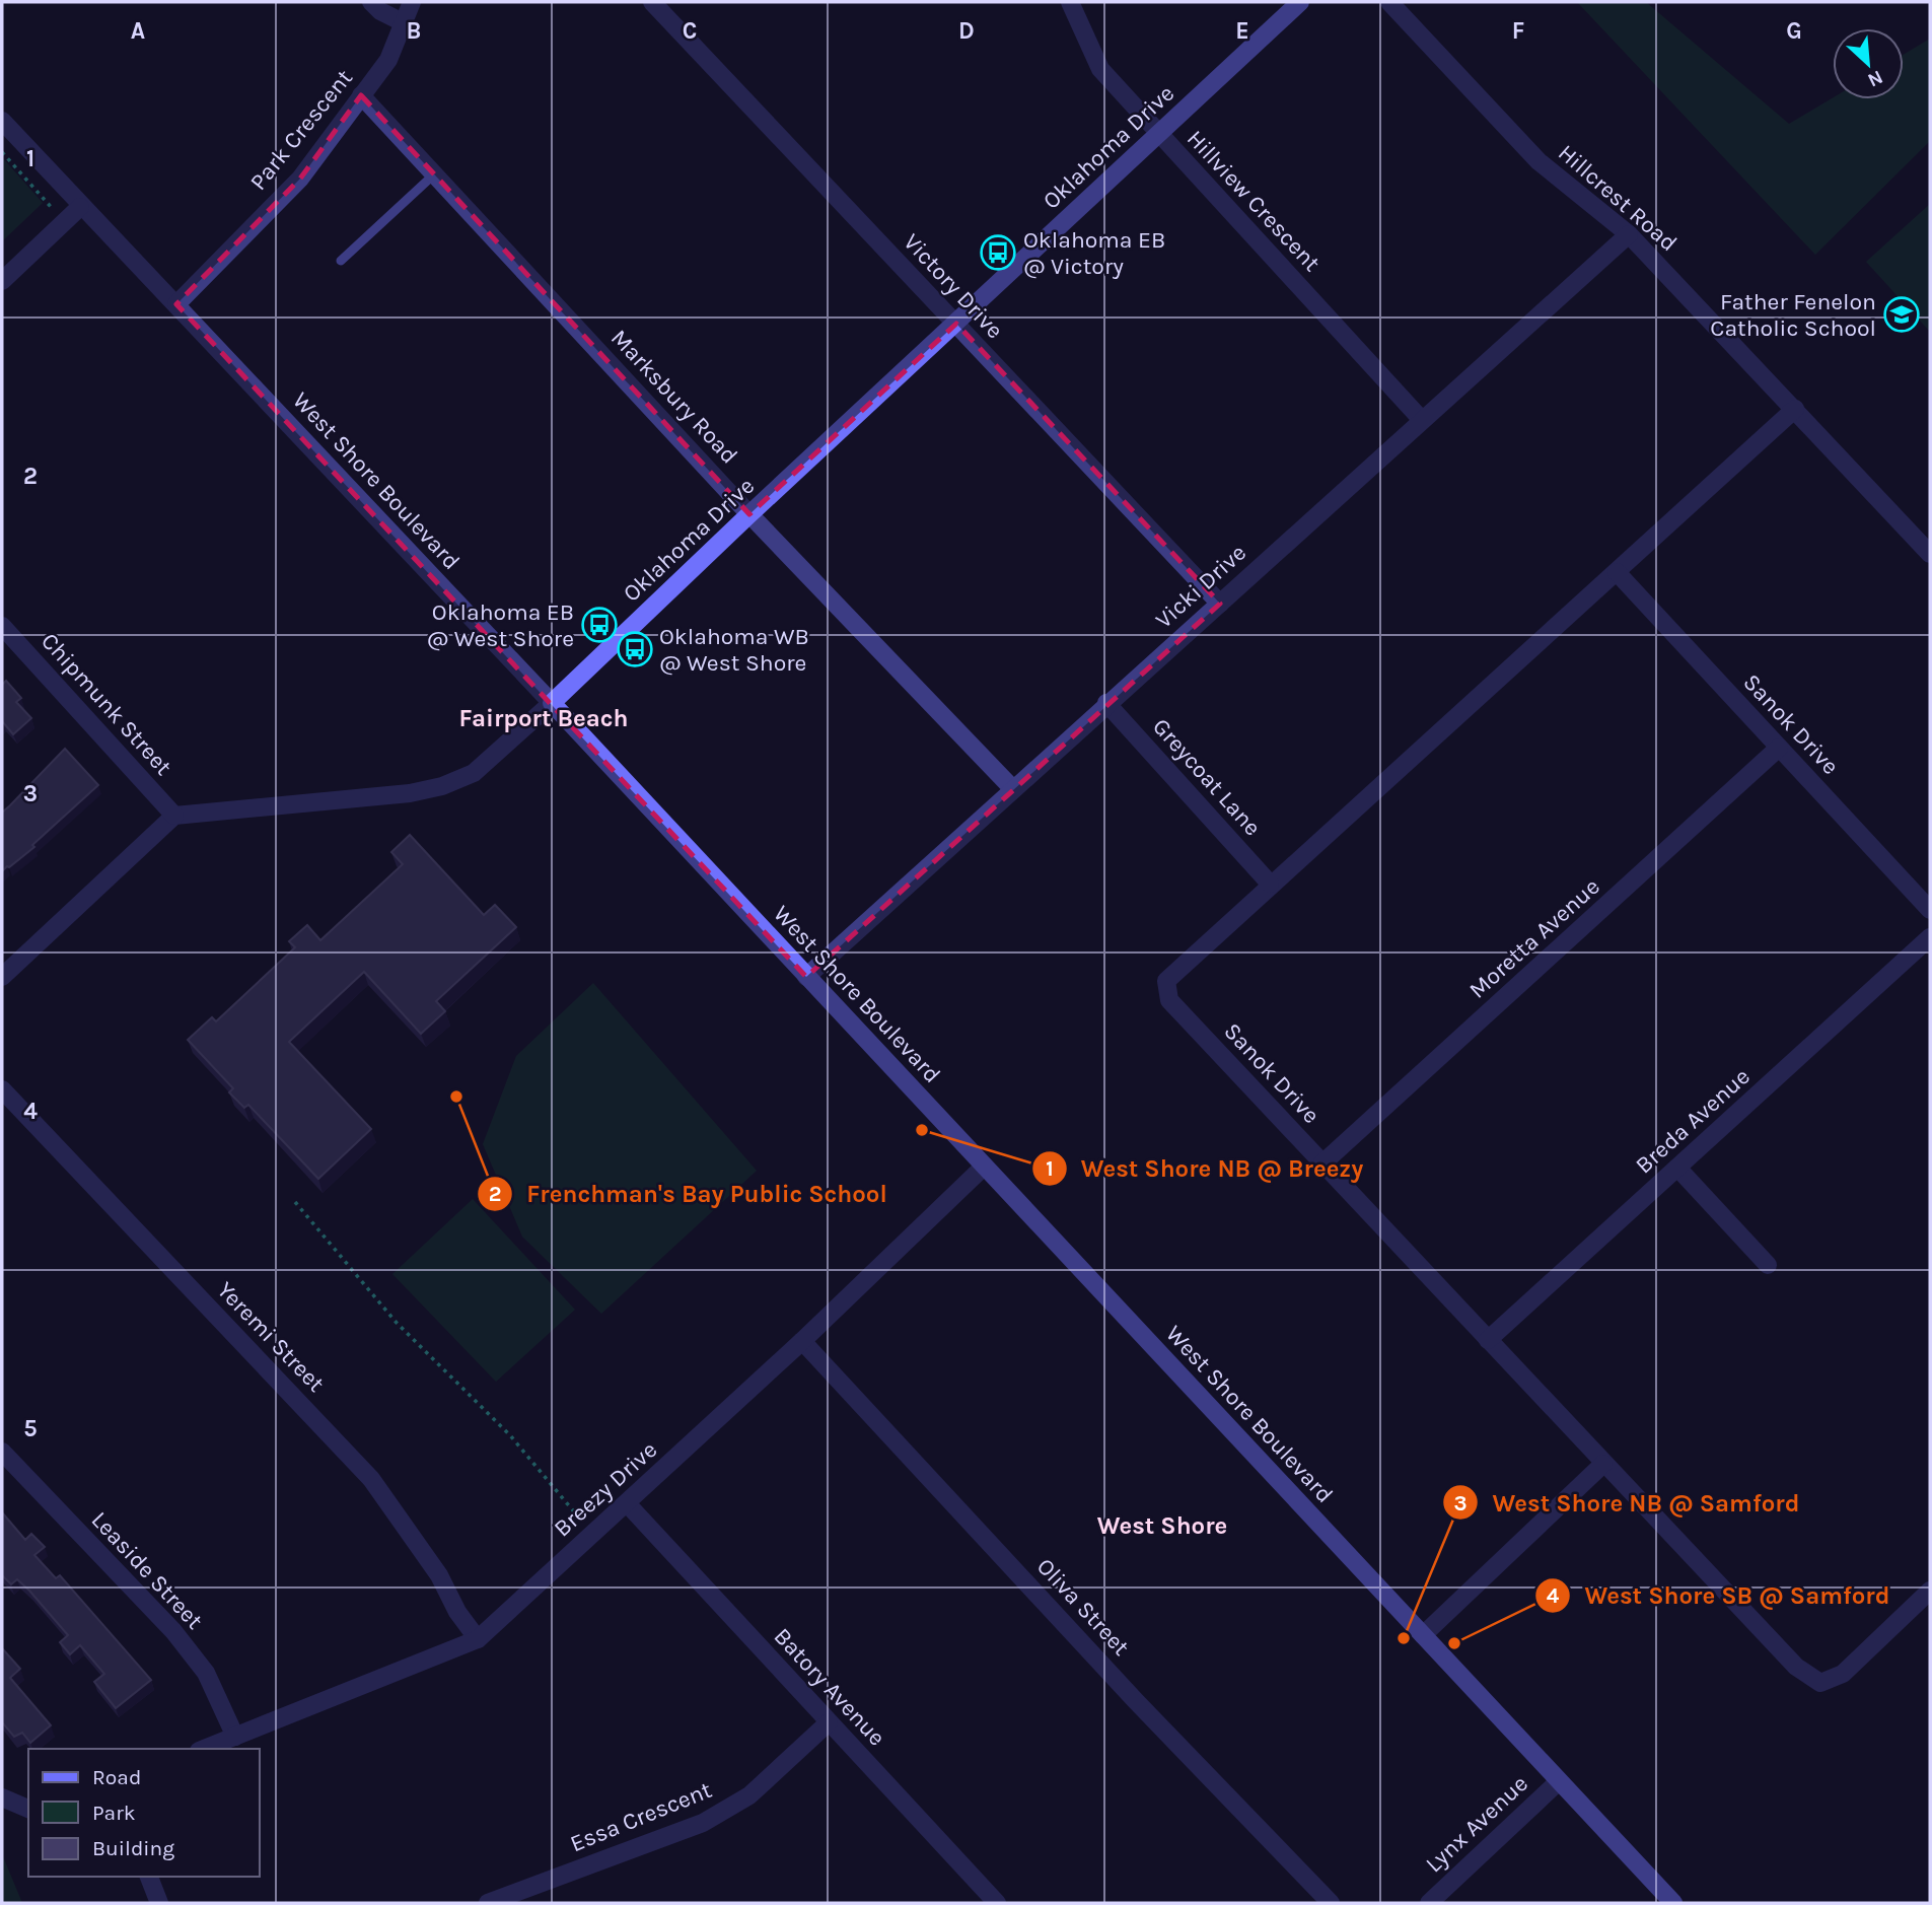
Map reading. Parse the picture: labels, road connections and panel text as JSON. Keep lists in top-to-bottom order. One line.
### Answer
{"streets":{"street":["Park Crescent","Oklahoma Drive","Hillcrest Road","Hillview Crescent","Victory Drive","Marksbury Road","West Shore Boulevard","Vicki Drive","Chipmunk Street","Sanok Drive","Greycoat Lane","Moretta Avenue","Breda Avenue","Yeremi Street","Breezy Drive","Leaside Street","Oliva Street","Batory Avenue","Essa Crescent","Lynx Avenue"]},"crossings":[["Park Crescent","Marksbury Road"],["Park Crescent","West Shore Boulevard"],["Oklahoma Drive","Hillview Crescent"],["Oklahoma Drive","Victory Drive"],["Oklahoma Drive","Marksbury Road"],["Oklahoma Drive","West Shore Boulevard"],["Oklahoma Drive","Chipmunk Street"],["Hillcrest Road","Vicki Drive"],["Hillcrest Road","Sanok Drive"],["Hillview Crescent","Vicki Drive"],["Victory Drive","Vicki Drive"],["Marksbury Road","Vicki Drive"],["West Shore Boulevard","Vicki Drive"],["West Shore Boulevard","Breezy Drive"],["West Shore Boulevard","Lynx Avenue"],["Vicki Drive","Greycoat Lane"],["Sanok Drive","Greycoat Lane"],["Sanok Drive","Moretta Avenue"],["Sanok Drive","Breda Avenue"],["Yeremi Street","Breezy Drive"],["Breezy Drive","Leaside Street"],["Breezy Drive","Oliva Street"],["Breezy Drive","Batory Avenue"],["Batory Avenue","Essa Crescent"]],"districts":["Fairport Beach","West Shore"],"places":{"bus stop":["Oklahoma EB @ Victory","Oklahoma EB @ West Shore","Oklahoma WB @ West Shore"],"school or university":["Father Fenelon Catholic School"],"other":["Frenchman's Bay Public School","West Shore NB @ Breezy","West Shore NB @ Samford","West Shore SB @ Samford"]},"legend":["Road","Park","Building"],"north":"bottom right","grid":{"columns":["A","B","C","D","E","F","G"],"rows":["1","2","3","4","5"]}}
